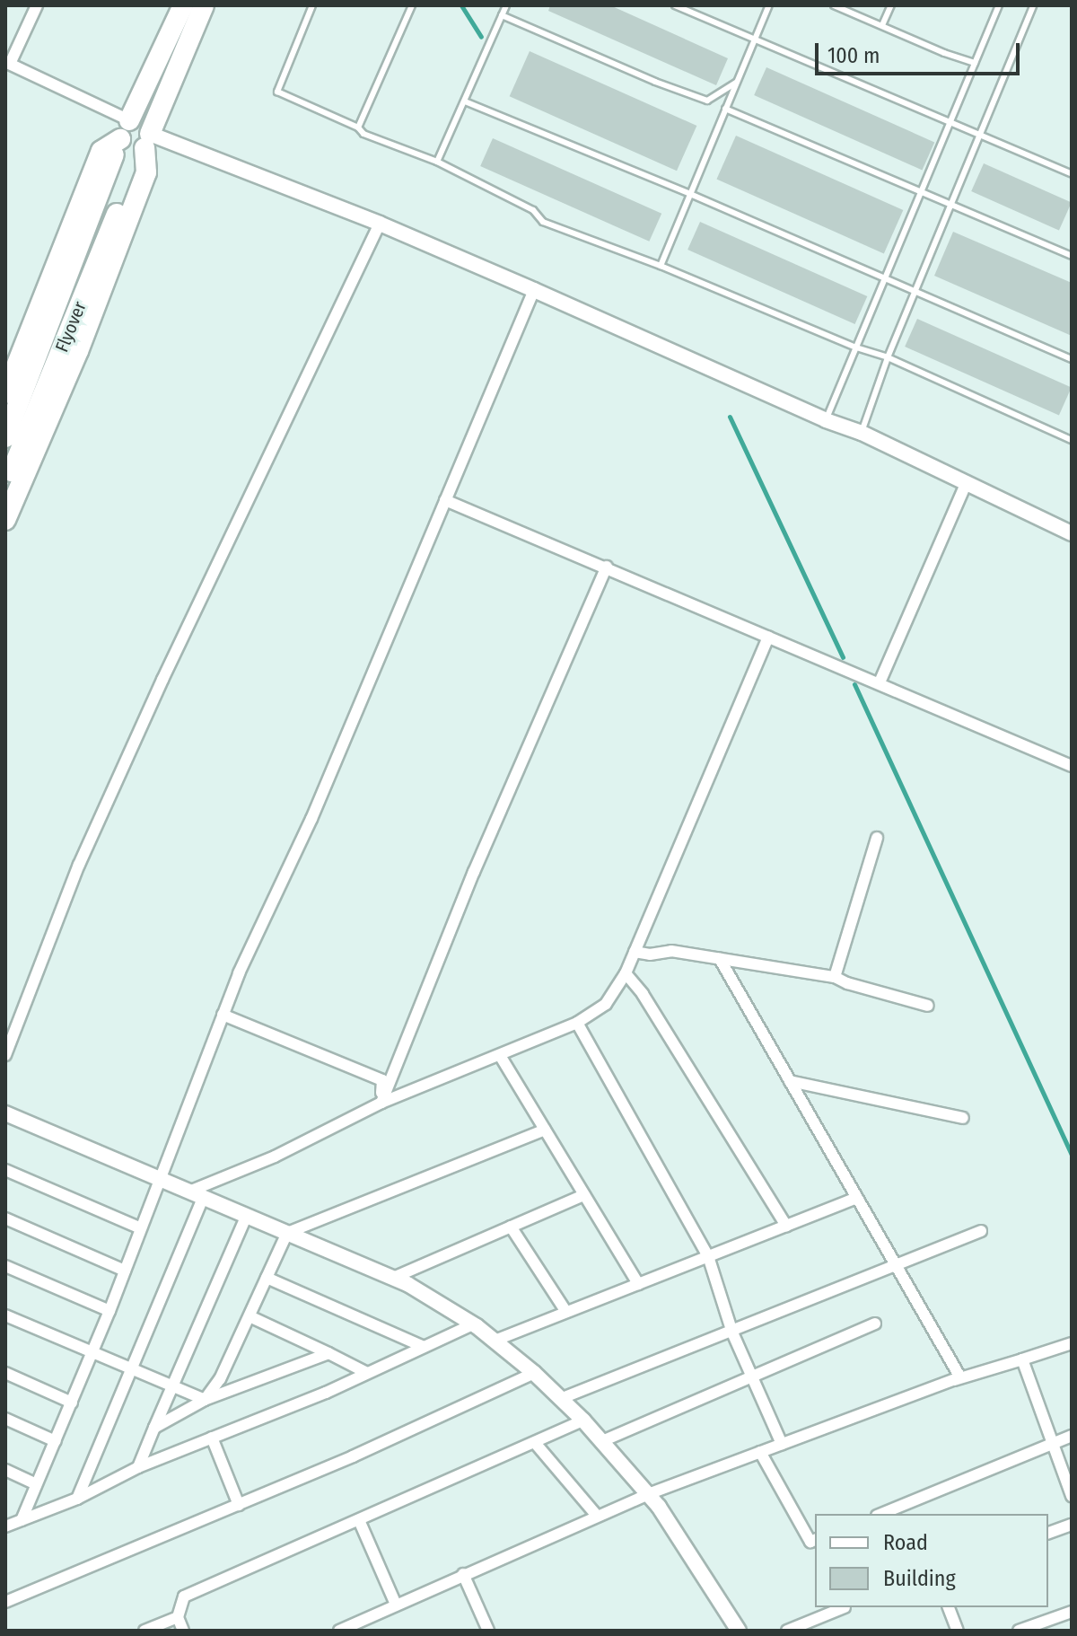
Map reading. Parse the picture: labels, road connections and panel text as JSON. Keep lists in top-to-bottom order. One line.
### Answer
{"streets":{"highway":["Flyover"]},"legend":["Road","Building"],"scale_bar":"100 m"}
